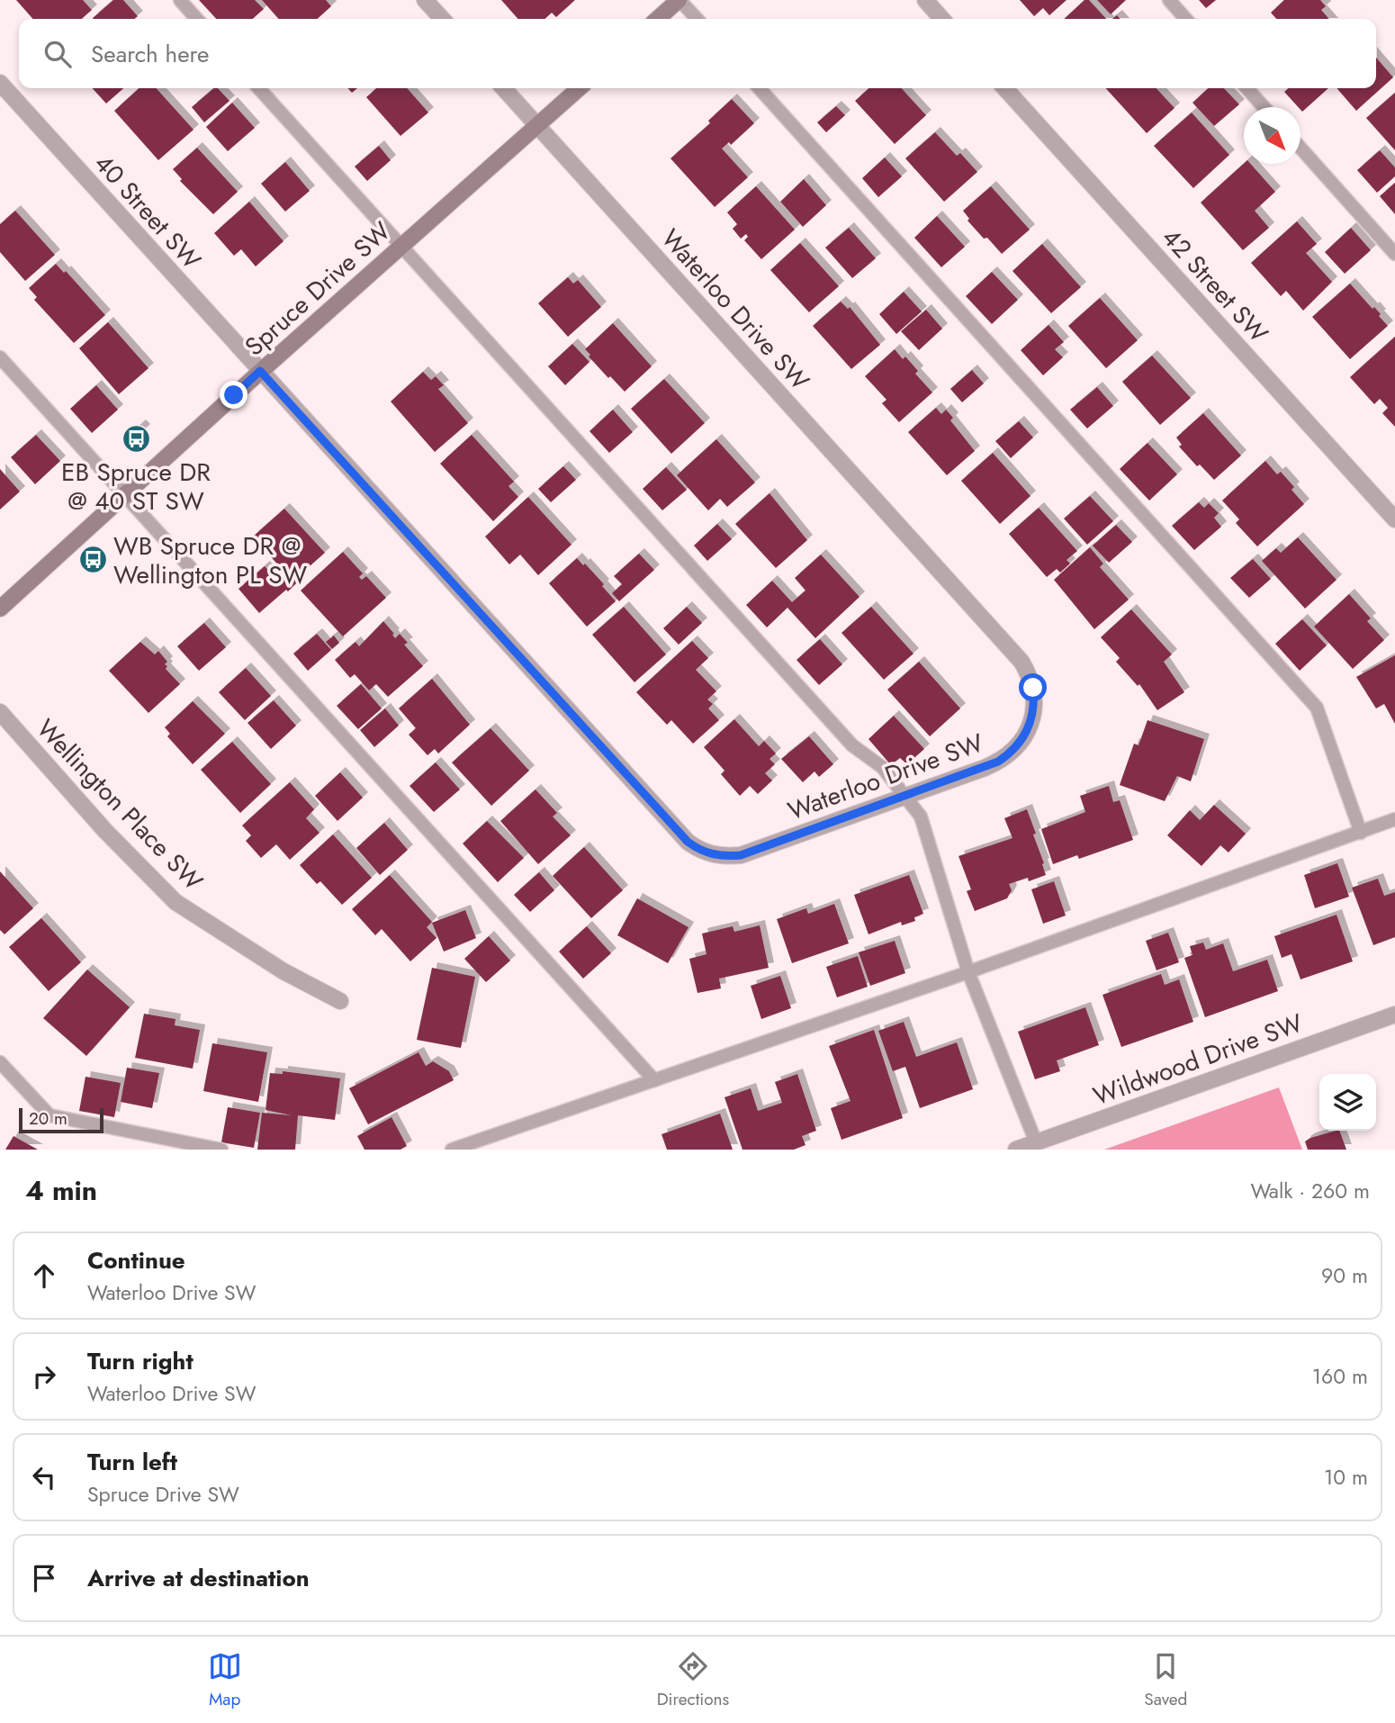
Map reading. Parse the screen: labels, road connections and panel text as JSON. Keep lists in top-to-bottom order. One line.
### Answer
{"streets":{"street":["40 Street SW","42 Street SW","Spruce Drive SW","Waterloo Drive SW","Wellington Place SW","Wildwood Drive SW"]},"crossings":[["40 Street SW","Spruce Drive SW"],["40 Street SW","Waterloo Drive SW"],["Spruce Drive SW","Waterloo Drive SW"]],"places":{"bus stop":["EB Spruce DR @ 40 ST SW","WB Spruce DR @ Wellington PL SW"]},"scale_bar":"20 m","north":"bottom right","page":{"search":"Search here","scale":"20 m","heading":["4 min","Walk · 260 m"],"list":[["Continue","Waterloo Drive SW","90 m"],["Turn right","Waterloo Drive SW","160 m"],["Turn left","Spruce Drive SW","10 m"],"Arrive at destination"],"nav":["Map","Directions","Saved"]}}
